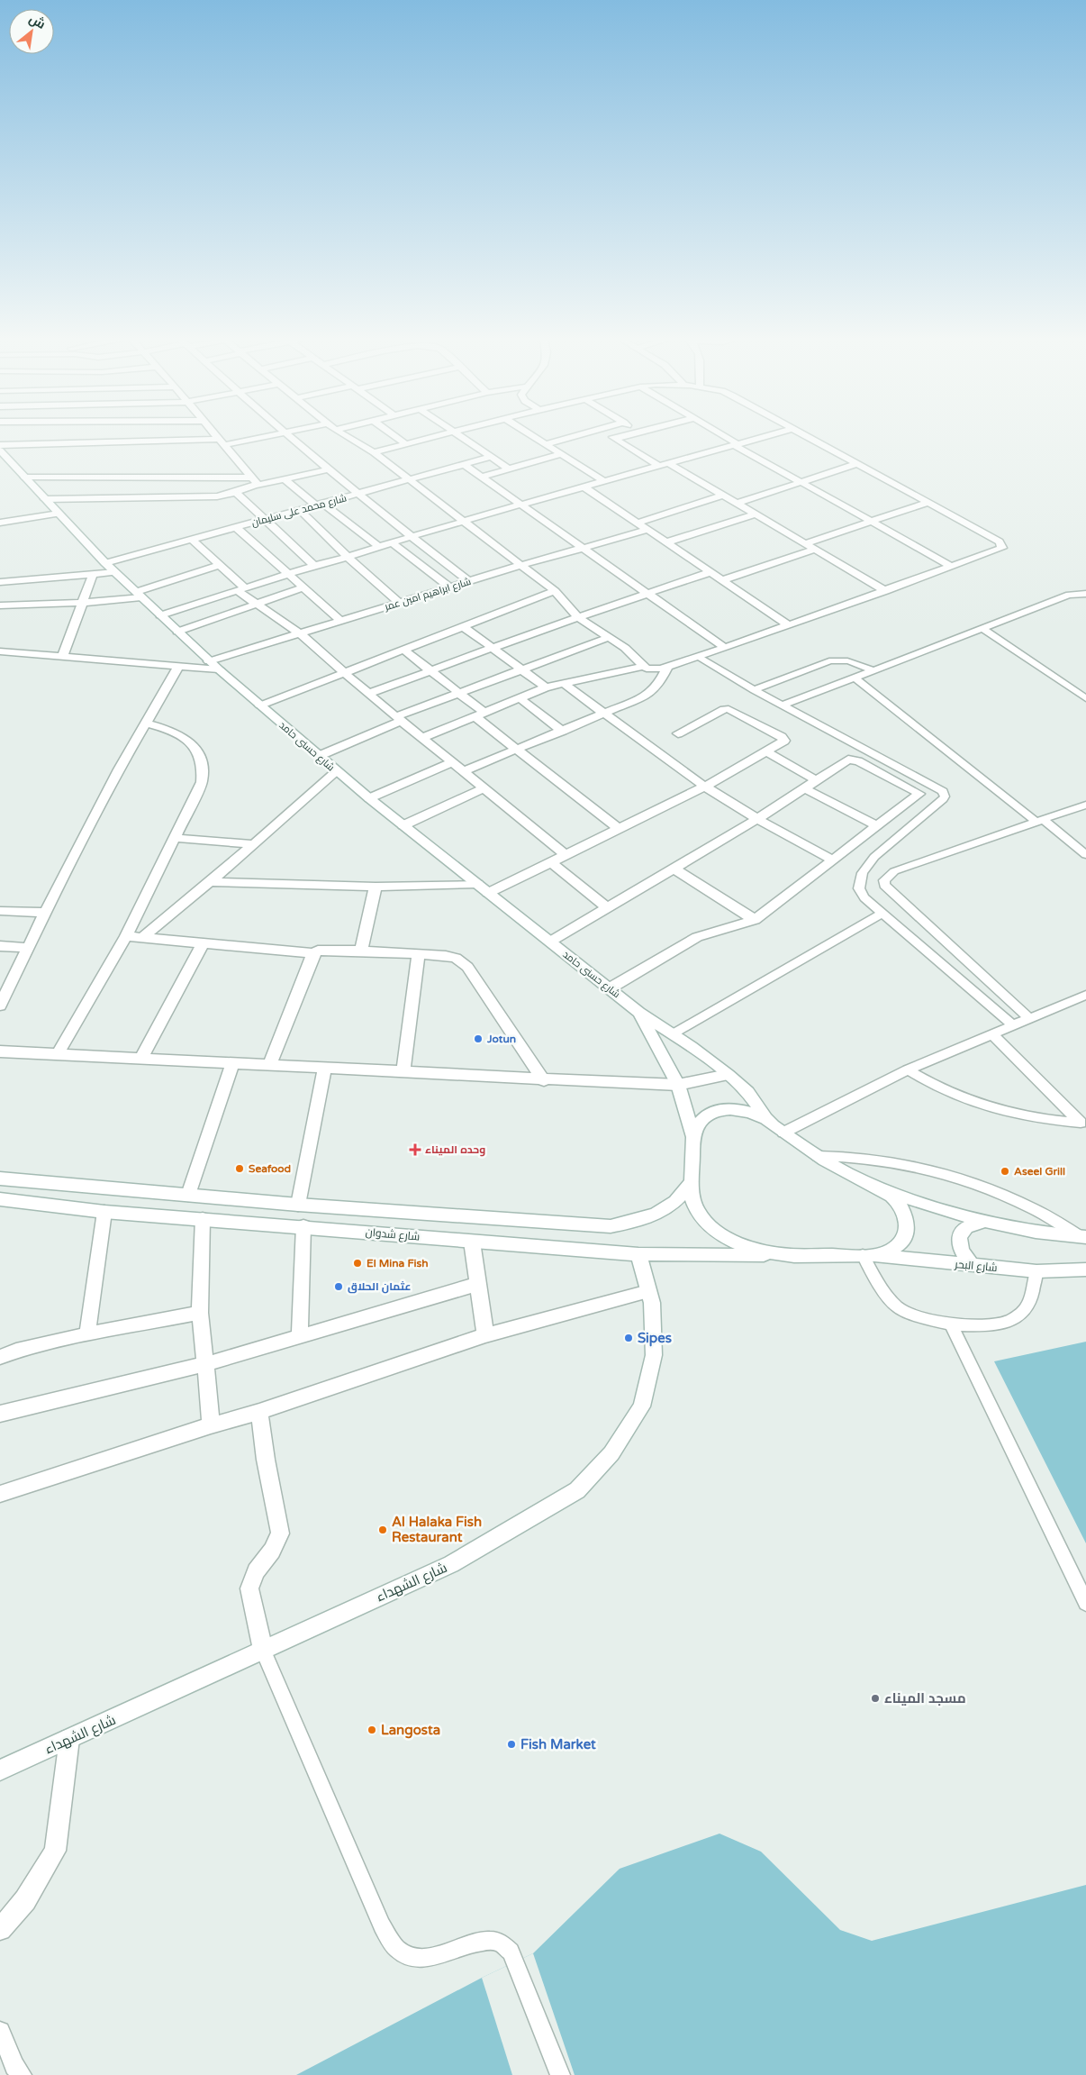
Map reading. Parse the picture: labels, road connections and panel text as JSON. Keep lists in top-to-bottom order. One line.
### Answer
{"streets":{"street":["شارع محمد على سليمان","شارع ابراهيم امين عمر","شارع حسنى حامد","شارع شدوان","شارع البحر","شارع الشهداء"]},"crossings":[["شارع محمد على سليمان","شارع حسنى حامد"],["شارع ابراهيم امين عمر","شارع حسنى حامد"],["شارع شدوان","شارع الشهداء"]],"places":{"other":["Jotun","Seafood","Aseel Grill","El Mina Fish","عثمان الحلاق","Sipes","Al Halaka Fish Restaurant","مسجد الميناء","Langosta","Fish Market"],"health":["وحده الميناء"]},"north":"top right"}
